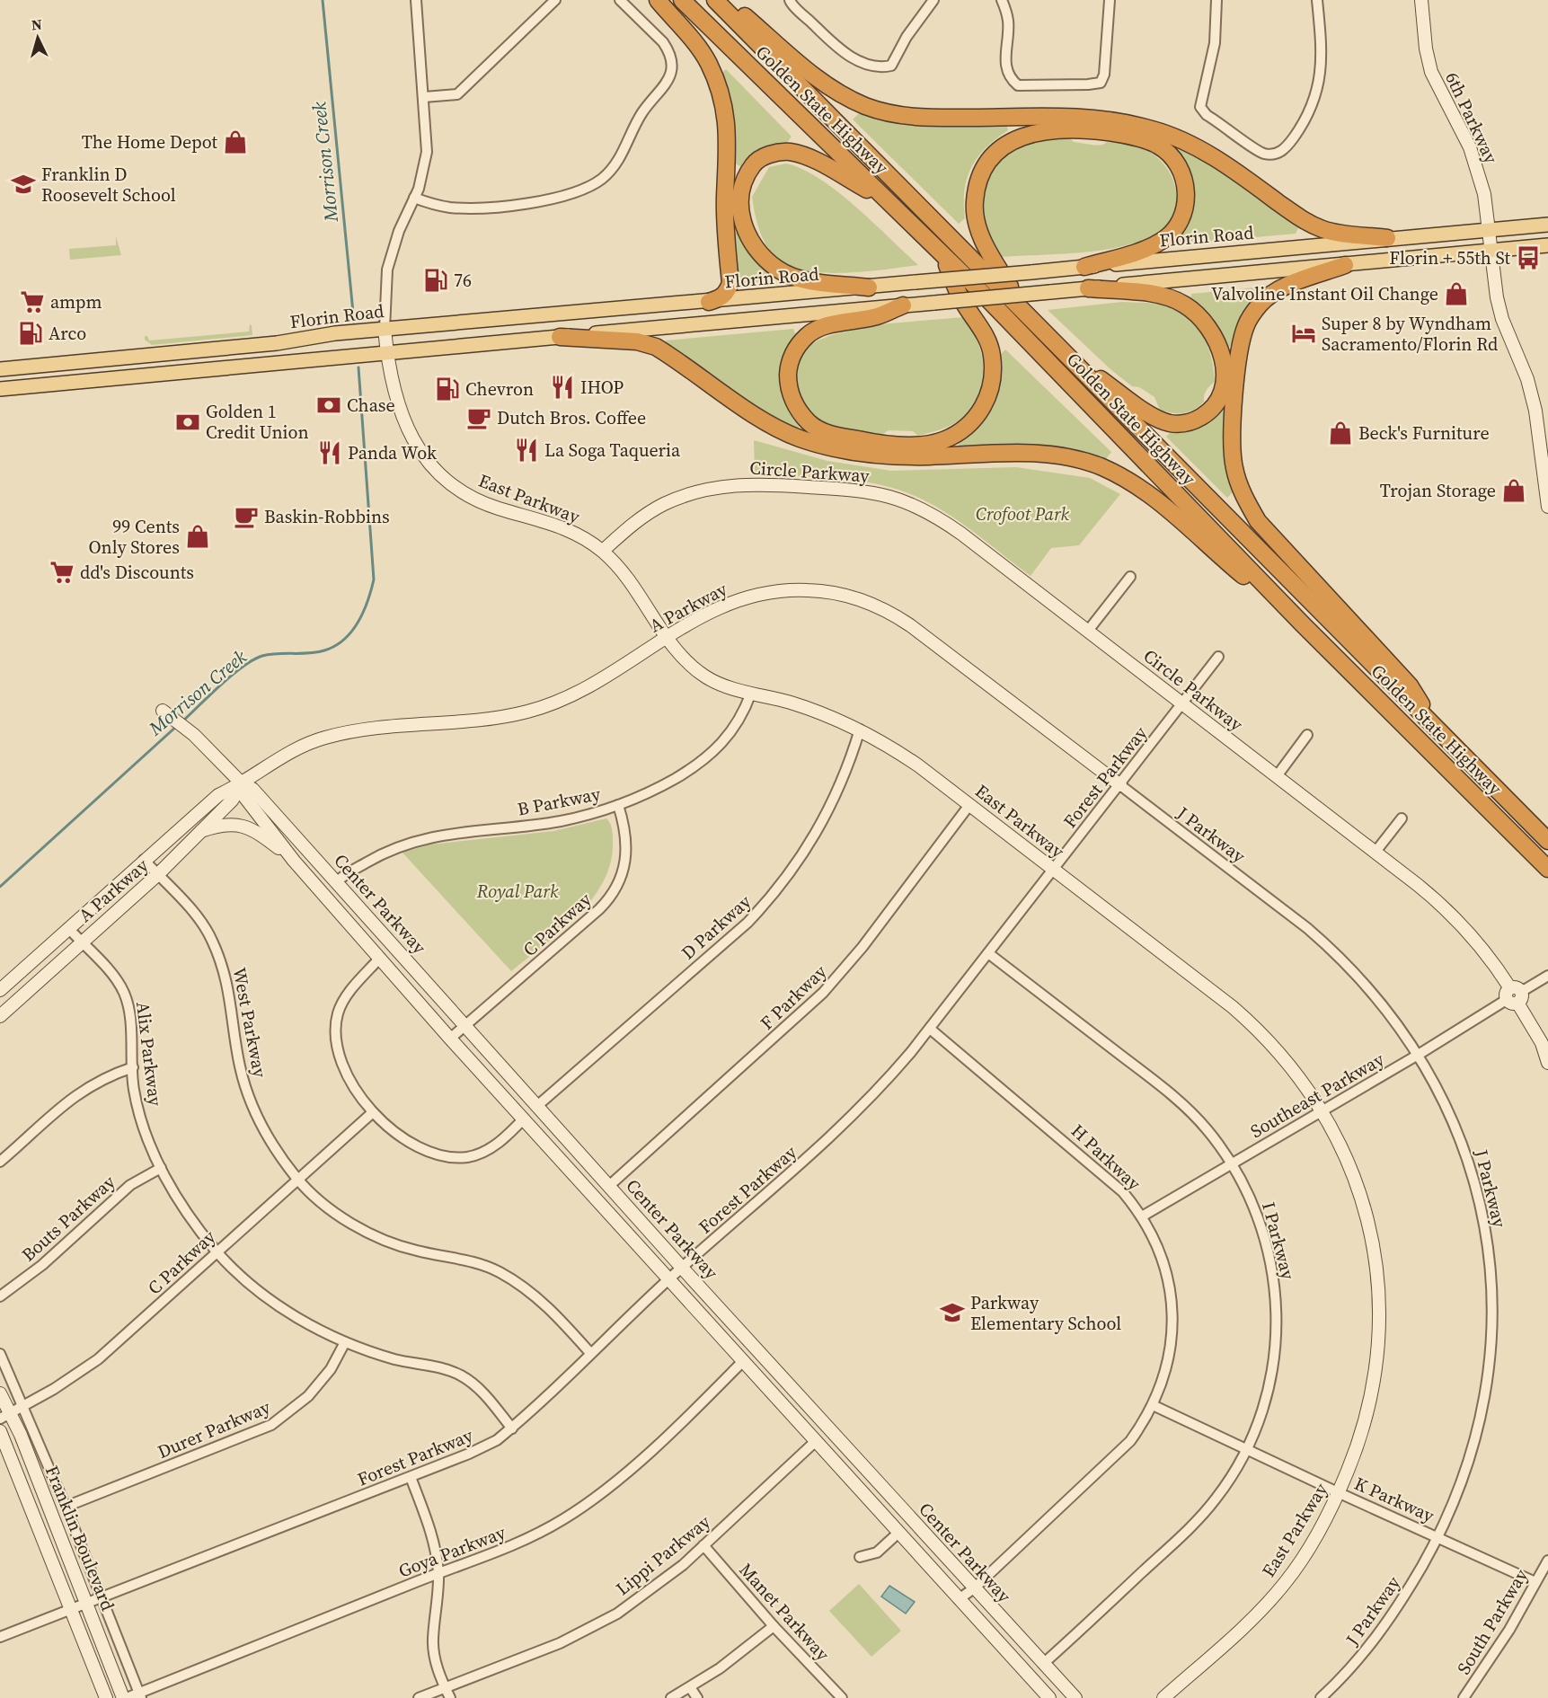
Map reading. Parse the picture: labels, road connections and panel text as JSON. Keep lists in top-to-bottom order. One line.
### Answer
{"streets":{"highway":["Golden State Highway"],"main road":["Florin Road"],"street":["6th Parkway","Circle Parkway","East Parkway","A Parkway","Forest Parkway","B Parkway","J Parkway","Center Parkway","C Parkway","D Parkway","F Parkway","West Parkway","Alix Parkway","Southeast Parkway","H Parkway","Bouts Parkway","I Parkway","Durer Parkway","K Parkway","Franklin Boulevard","Goya Parkway","Lippi Parkway","Manet Parkway","South Parkway"]},"crossings":[["6th Parkway","Florin Road"],["Florin Road","East Parkway"],["Circle Parkway","East Parkway"],["Circle Parkway","Forest Parkway"],["Circle Parkway","Southeast Parkway"],["East Parkway","A Parkway"],["East Parkway","Forest Parkway"],["East Parkway","B Parkway"],["East Parkway","D Parkway"],["East Parkway","F Parkway"],["East Parkway","Southeast Parkway"],["East Parkway","K Parkway"],["A Parkway","Forest Parkway"],["A Parkway","J Parkway"],["A Parkway","Center Parkway"],["A Parkway","West Parkway"],["A Parkway","Alix Parkway"],["Forest Parkway","J Parkway"],["Forest Parkway","Center Parkway"],["Forest Parkway","West Parkway"],["Forest Parkway","Alix Parkway"],["Forest Parkway","H Parkway"],["Forest Parkway","I Parkway"],["Forest Parkway","Franklin Boulevard"],["B Parkway","Center Parkway"],["B Parkway","C Parkway"],["J Parkway","Southeast Parkway"],["J Parkway","K Parkway"],["Center Parkway","C Parkway"],["Center Parkway","D Parkway"],["Center Parkway","F Parkway"],["Center Parkway","H Parkway"],["Center Parkway","I Parkway"],["Center Parkway","Goya Parkway"],["Center Parkway","Lippi Parkway"],["C Parkway","West Parkway"],["C Parkway","Alix Parkway"],["C Parkway","Franklin Boulevard"],["Alix Parkway","Bouts Parkway"],["Alix Parkway","Durer Parkway"],["Southeast Parkway","H Parkway"],["Southeast Parkway","I Parkway"],["H Parkway","K Parkway"],["I Parkway","K Parkway"],["K Parkway","South Parkway"],["Franklin Boulevard","Goya Parkway"],["Lippi Parkway","Manet Parkway"]],"water":["Morrison Creek"],"parks":["Crofoot Park","Royal Park"],"places":{"shop":["The Home Depot","Valvoline Instant Oil Change","Beck's Furniture","Trojan Storage","99 Cents Only Stores"],"school or university":["Franklin D Roosevelt School","Parkway Elementary School"],"bus stop":["Florin + 55th St"],"fuel station":["76","Arco","Chevron"],"supermarket":["ampm","dd's Discounts"],"hotel":["Super 8 by Wyndham Sacramento/Florin Rd"],"restaurant":["IHOP","La Soga Taqueria","Panda Wok"],"bank":["Chase","Golden 1 Credit Union"],"cafe":["Dutch Bros. Coffee","Baskin-Robbins"]},"north":"top"}
